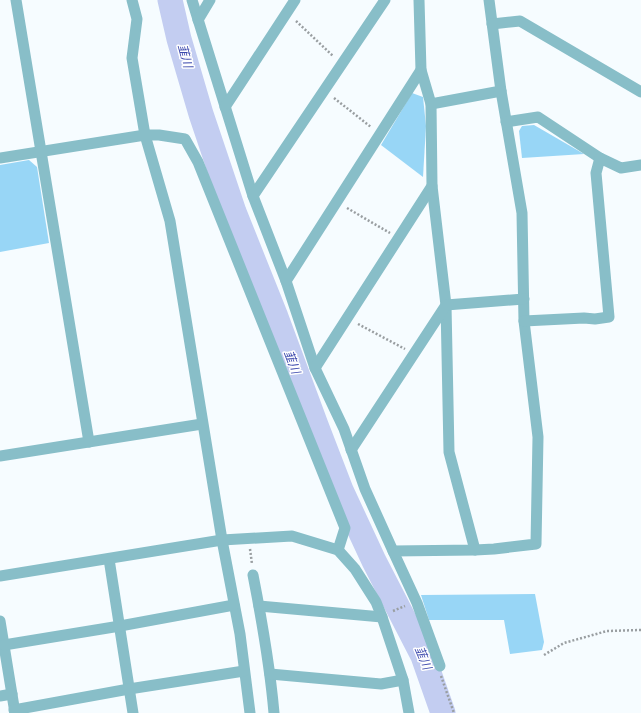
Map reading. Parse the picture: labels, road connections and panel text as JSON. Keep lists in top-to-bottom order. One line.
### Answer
{"water":["韮川"]}
